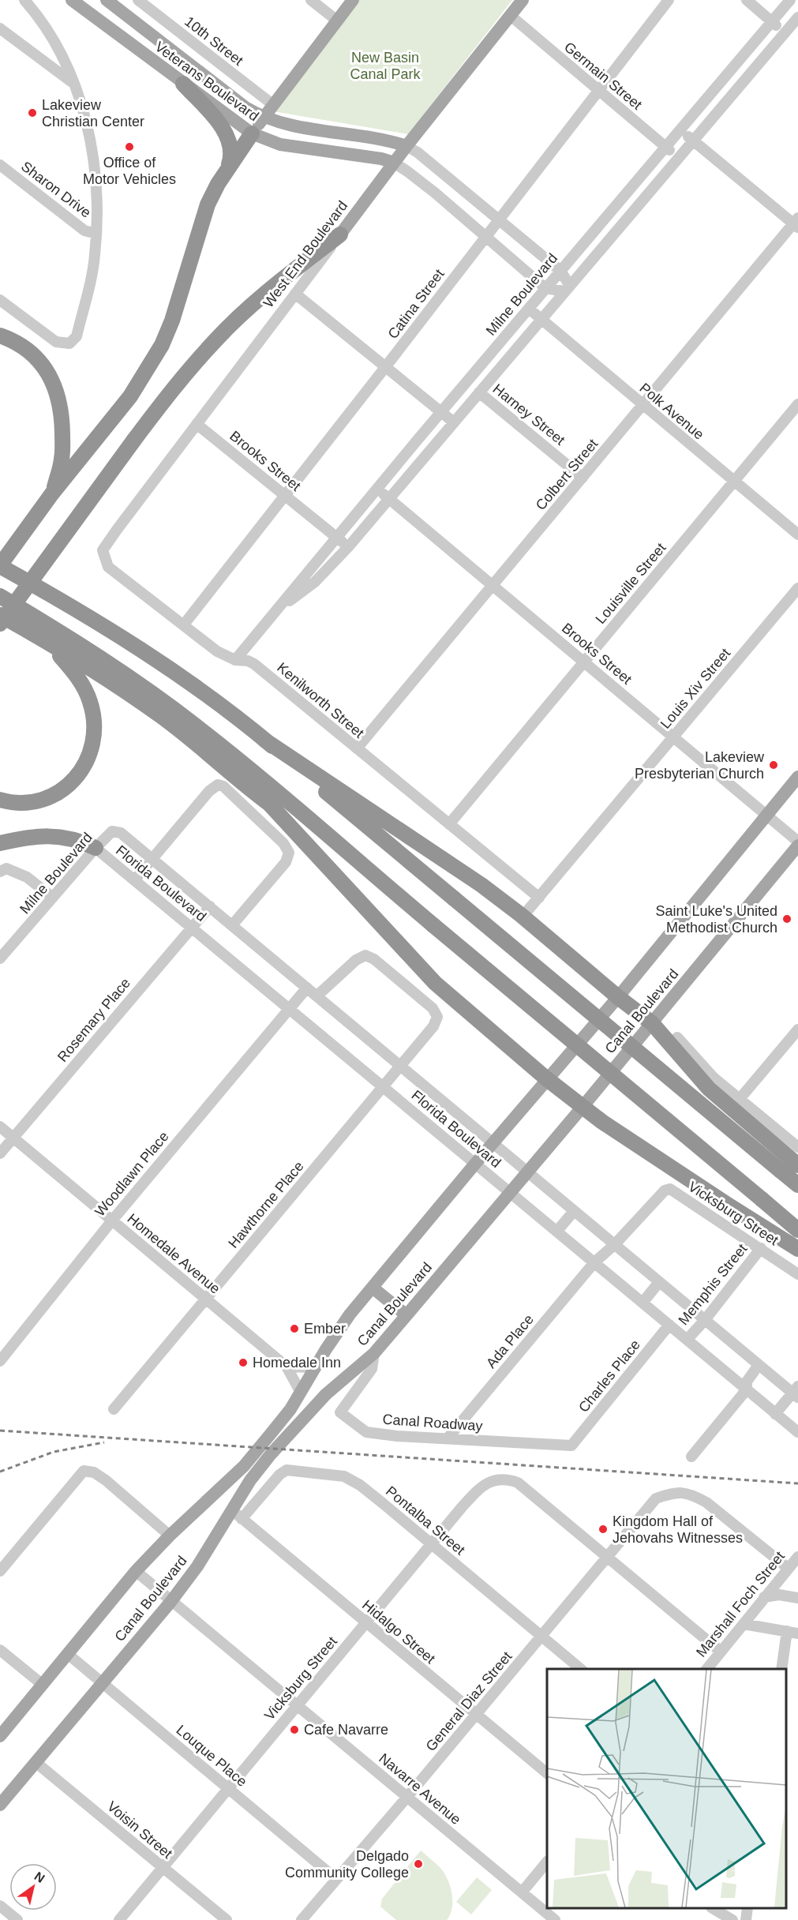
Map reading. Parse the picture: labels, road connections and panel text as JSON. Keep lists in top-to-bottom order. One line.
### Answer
{"streets":{"main road":["Veterans Boulevard","West End Boulevard","Canal Boulevard"],"street":["10th Street","Germain Street","Sharon Drive","Milne Boulevard","Catina Street","Polk Avenue","Harney Street","Brooks Street","Colbert Street","Louisville Street","Louis Xiv Street","Kenilworth Street","Florida Boulevard","Rosemary Place","Woodlawn Place","Hawthorne Place","Vicksburg Street","Homedale Avenue","Memphis Street","Ada Place","Charles Place","Canal Roadway","Pontalba Street","Marshall Foch Street","Hidalgo Street","General Diaz Street","Louque Place","Navarre Avenue","Voisin Street"]},"crossings":[["Germain Street","West End Boulevard"],["Germain Street","Milne Boulevard"],["Germain Street","Catina Street"],["Veterans Boulevard","West End Boulevard"],["West End Boulevard","Brooks Street"],["West End Boulevard","Kenilworth Street"],["Milne Boulevard","Polk Avenue"],["Milne Boulevard","Harney Street"],["Milne Boulevard","Brooks Street"],["Milne Boulevard","Kenilworth Street"],["Milne Boulevard","Florida Boulevard"],["Catina Street","Brooks Street"],["Catina Street","Kenilworth Street"],["Polk Avenue","Colbert Street"],["Polk Avenue","Louisville Street"],["Harney Street","Colbert Street"],["Brooks Street","Colbert Street"],["Brooks Street","Louisville Street"],["Brooks Street","Louis Xiv Street"],["Brooks Street","Canal Boulevard"],["Colbert Street","Kenilworth Street"],["Louisville Street","Kenilworth Street"],["Louis Xiv Street","Kenilworth Street"],["Florida Boulevard","Canal Boulevard"],["Florida Boulevard","Rosemary Place"],["Florida Boulevard","Woodlawn Place"],["Florida Boulevard","Hawthorne Place"],["Florida Boulevard","Vicksburg Street"],["Florida Boulevard","Memphis Street"],["Florida Boulevard","Ada Place"],["Florida Boulevard","Charles Place"],["Canal Boulevard","Homedale Avenue"],["Canal Boulevard","Canal Roadway"],["Canal Boulevard","Pontalba Street"],["Canal Boulevard","Hidalgo Street"],["Canal Boulevard","Louque Place"],["Canal Boulevard","Navarre Avenue"],["Canal Boulevard","Voisin Street"],["Rosemary Place","Homedale Avenue"],["Woodlawn Place","Homedale Avenue"],["Hawthorne Place","Homedale Avenue"],["Vicksburg Street","Memphis Street"],["Vicksburg Street","Ada Place"],["Vicksburg Street","Pontalba Street"],["Vicksburg Street","Hidalgo Street"],["Vicksburg Street","General Diaz Street"],["Vicksburg Street","Louque Place"],["Vicksburg Street","Navarre Avenue"],["Vicksburg Street","Voisin Street"],["Ada Place","Canal Roadway"],["Charles Place","Canal Roadway"],["Pontalba Street","Hidalgo Street"],["Pontalba Street","General Diaz Street"],["Marshall Foch Street","General Diaz Street"],["Hidalgo Street","General Diaz Street"],["General Diaz Street","Louque Place"],["General Diaz Street","Navarre Avenue"]],"parks":["New Basin Canal Park"],"places":["Lakeview Christian Center","Office of Motor Vehicles","Lakeview Presbyterian Church","Saint Luke's United Methodist Church","Ember","Homedale Inn","Kingdom Hall of Jehovahs Witnesses","Cafe Navarre","Delgado Community College"],"north":"top right"}
